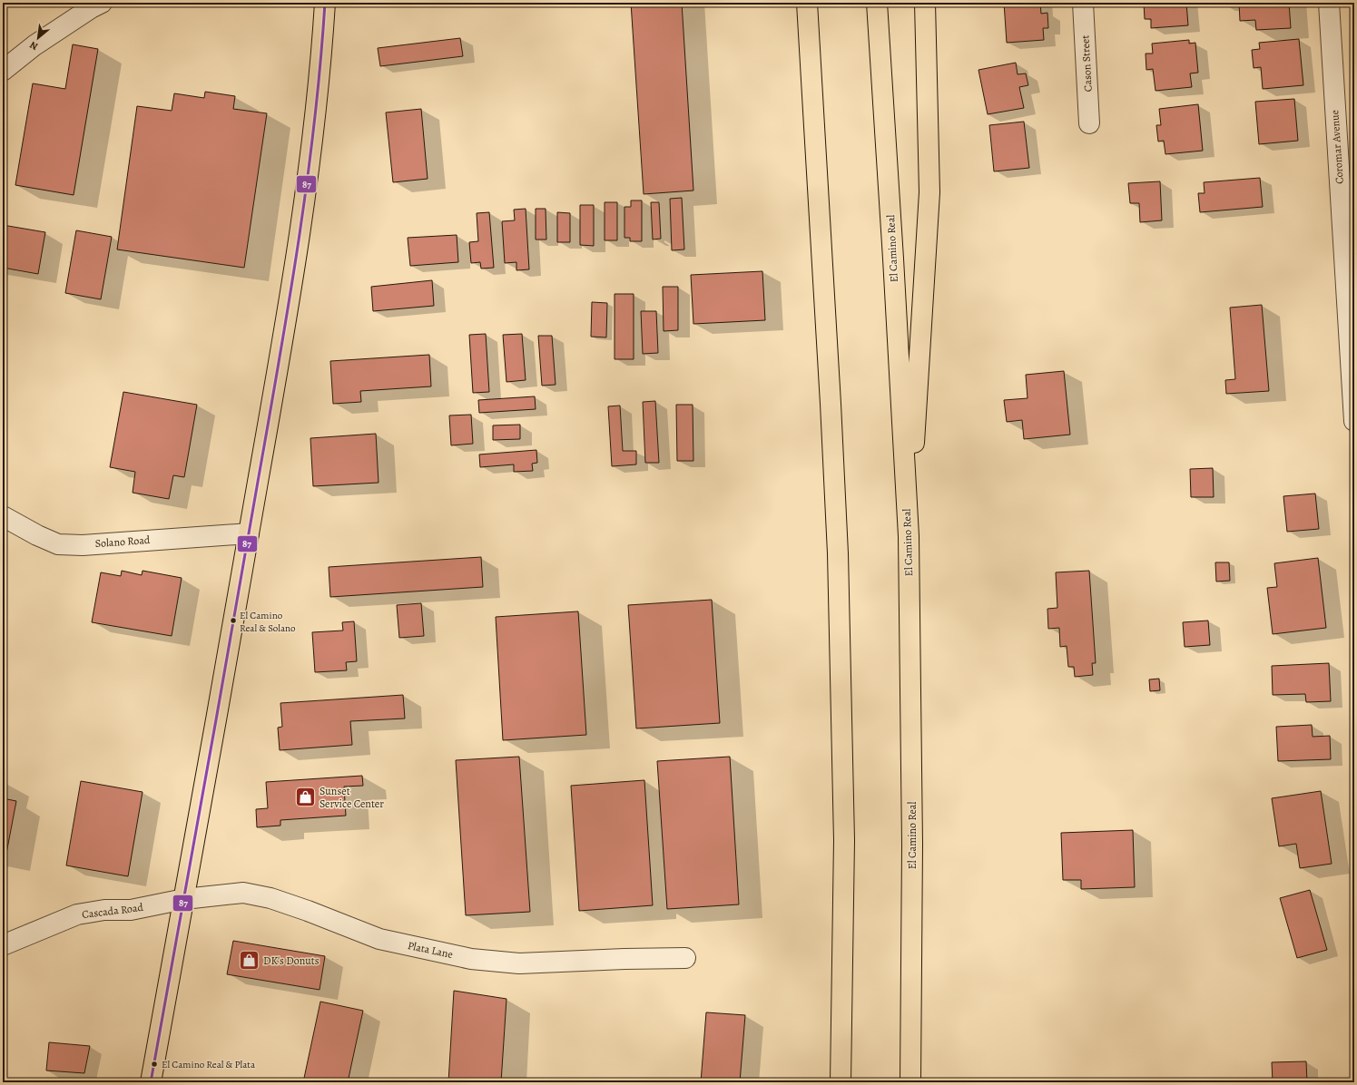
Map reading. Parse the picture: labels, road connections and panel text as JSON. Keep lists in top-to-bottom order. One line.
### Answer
{"streets":{"main road":["El Camino Real"],"street":["Cason Street","Coromar Avenue","Solano Road","Cascada Road","Plata Lane"]},"crossings":[["Cascada Road","Plata Lane"]],"places":{"other":["El Camino Real & Solano","El Camino Real & Plata"],"shop":["Sunset Service Center","DK's Donuts"]},"lines":["transit line 87"],"north":"bottom left"}
